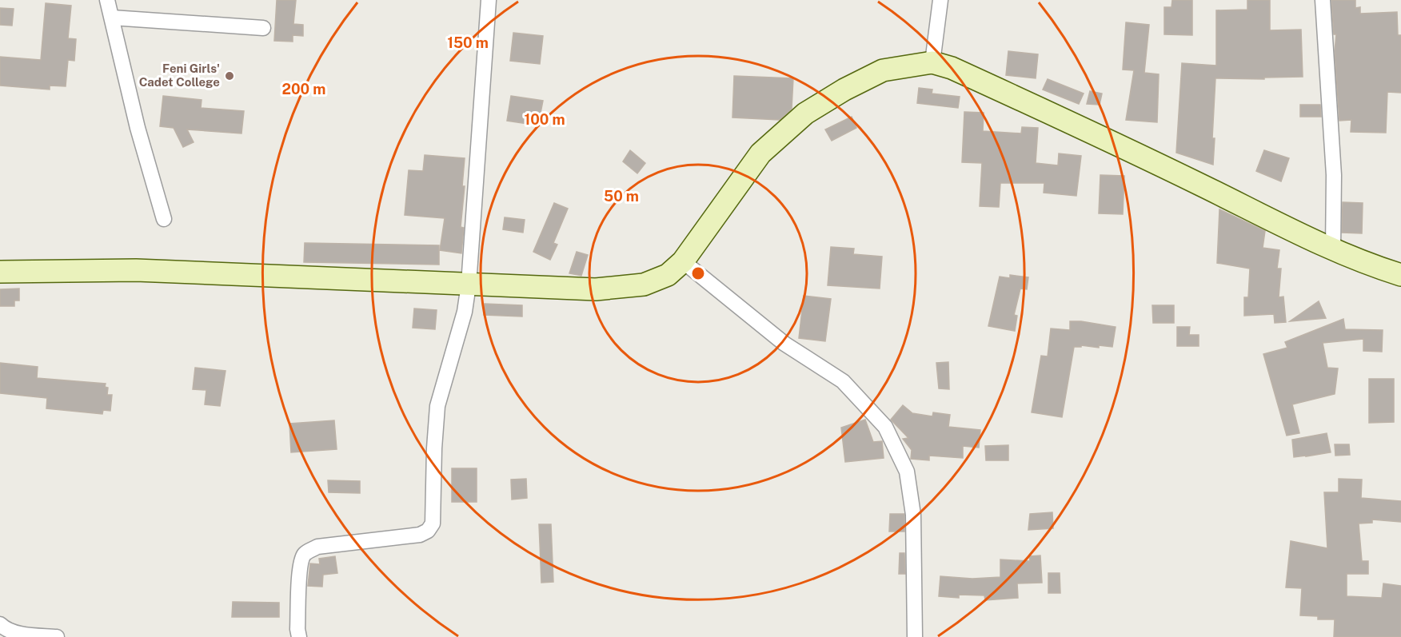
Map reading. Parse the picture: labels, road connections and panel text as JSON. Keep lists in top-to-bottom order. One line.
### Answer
{"places":["Feni Girls' Cadet College"],"rings":["150 m","200 m","100 m","50 m"]}
